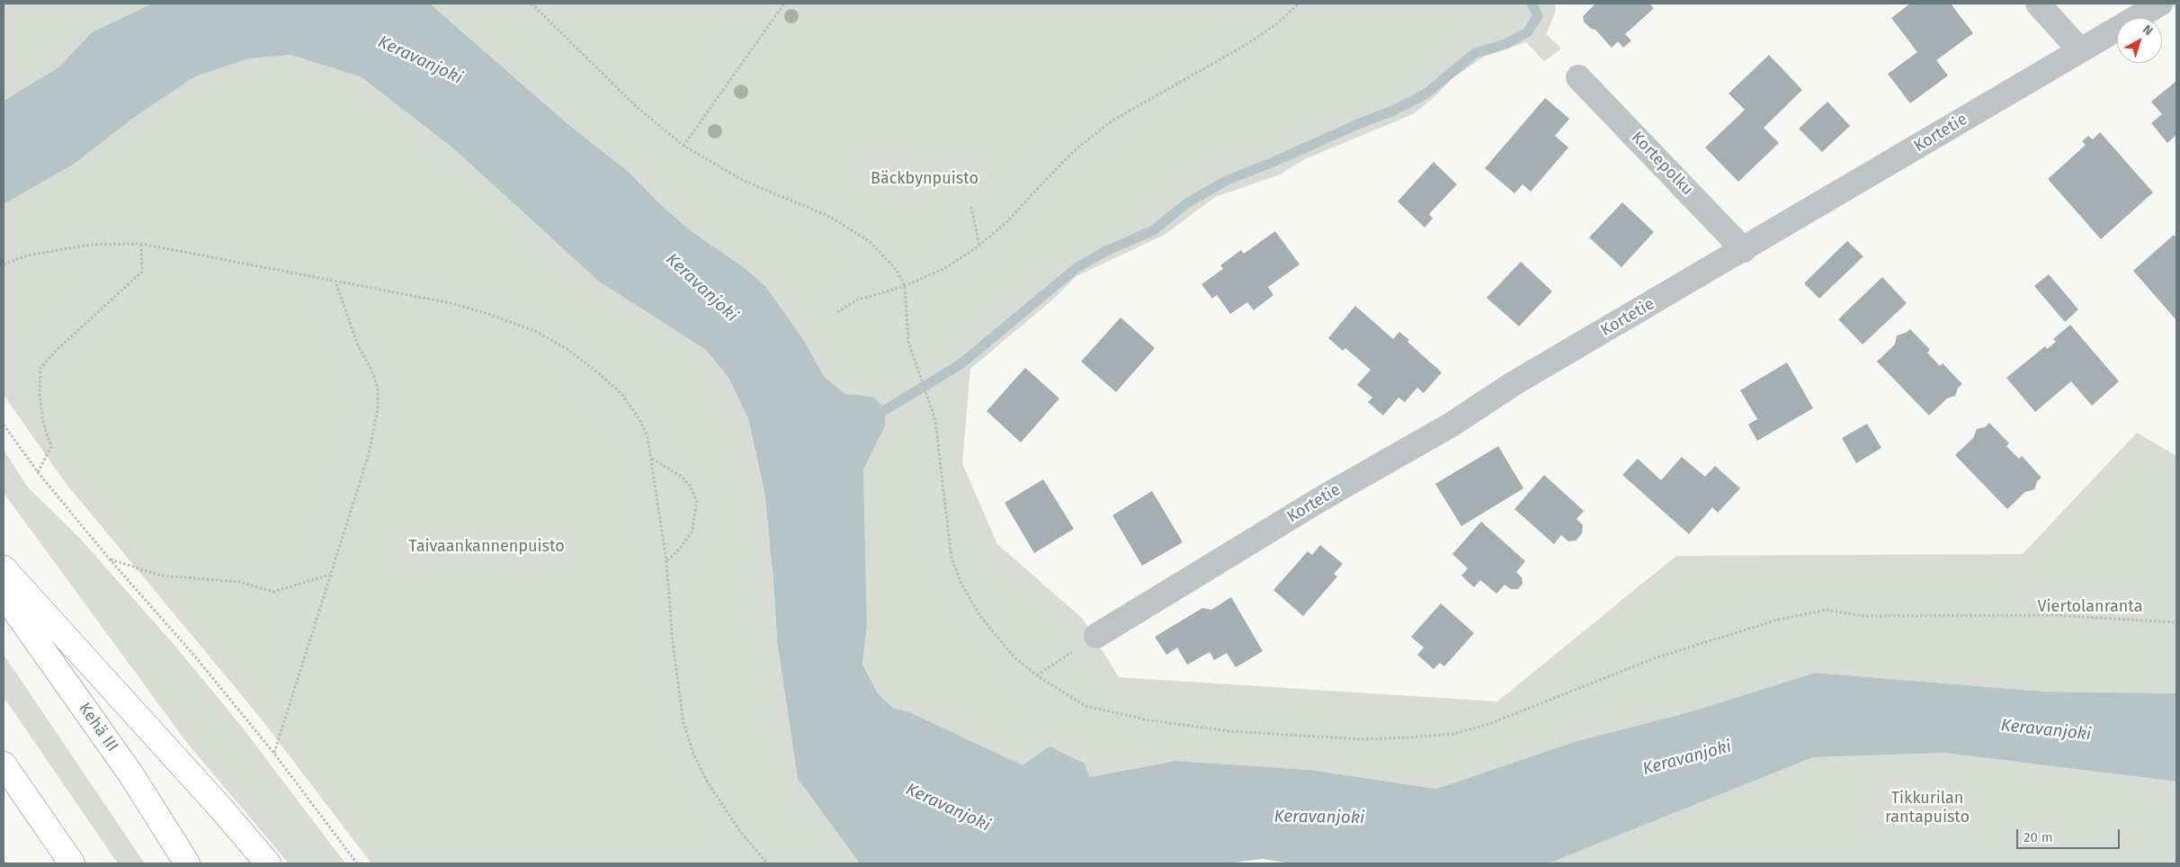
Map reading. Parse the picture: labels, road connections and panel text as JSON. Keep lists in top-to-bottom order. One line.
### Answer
{"streets":{"highway":["Kehä III"],"street":["Kortetie","Kortepolku"]},"crossings":[["Kortetie","Kortepolku"]],"water":["Keravanjoki"],"parks":["Bäckbynpuisto","Taivaankannenpuisto","Viertolanranta","Tikkurilan rantapuisto"],"scale_bar":"20 m","north":"top right"}
